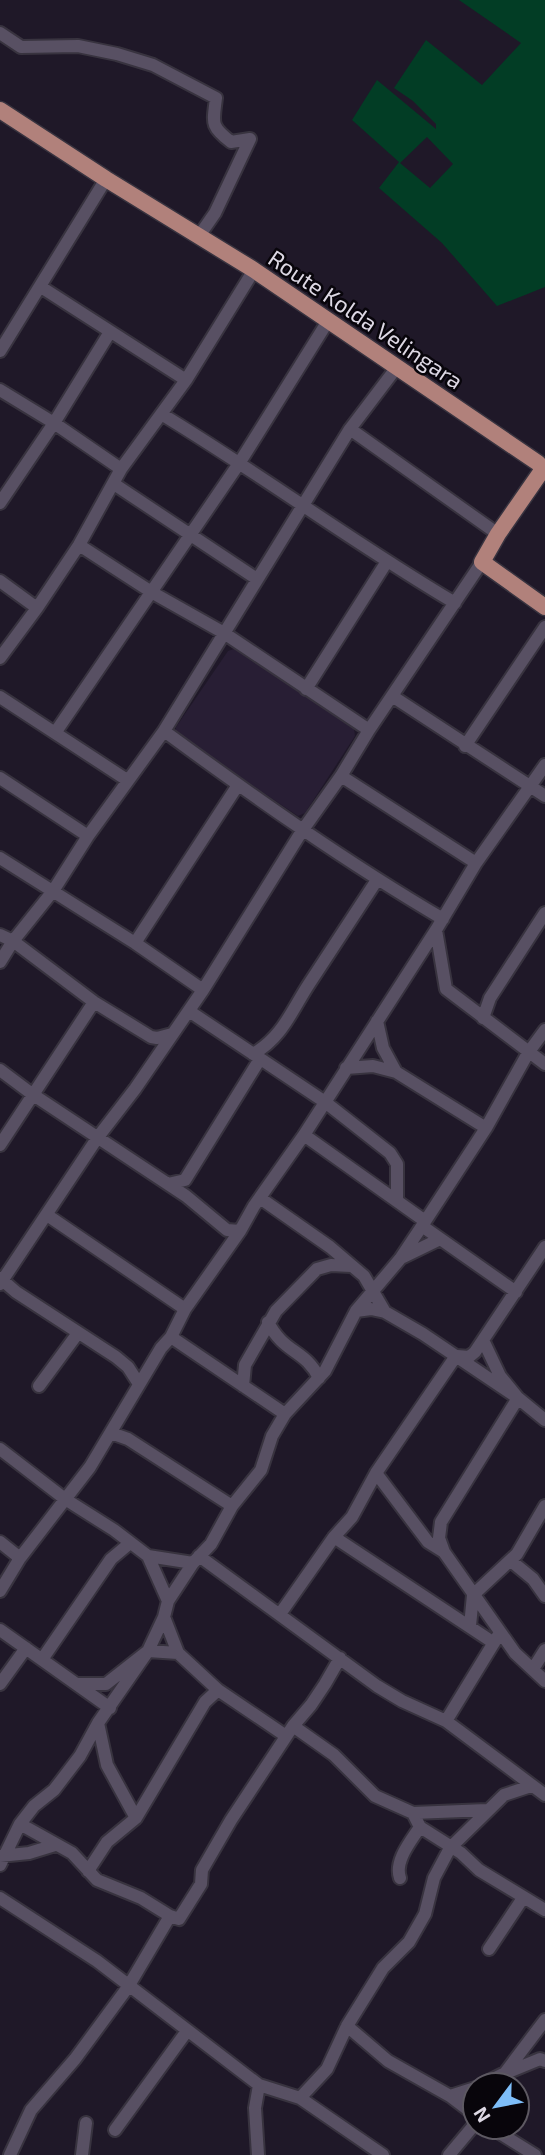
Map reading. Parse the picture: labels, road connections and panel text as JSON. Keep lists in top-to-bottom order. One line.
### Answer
{"streets":{"main road":["Route Kolda Velingara"]},"north":"bottom left"}
